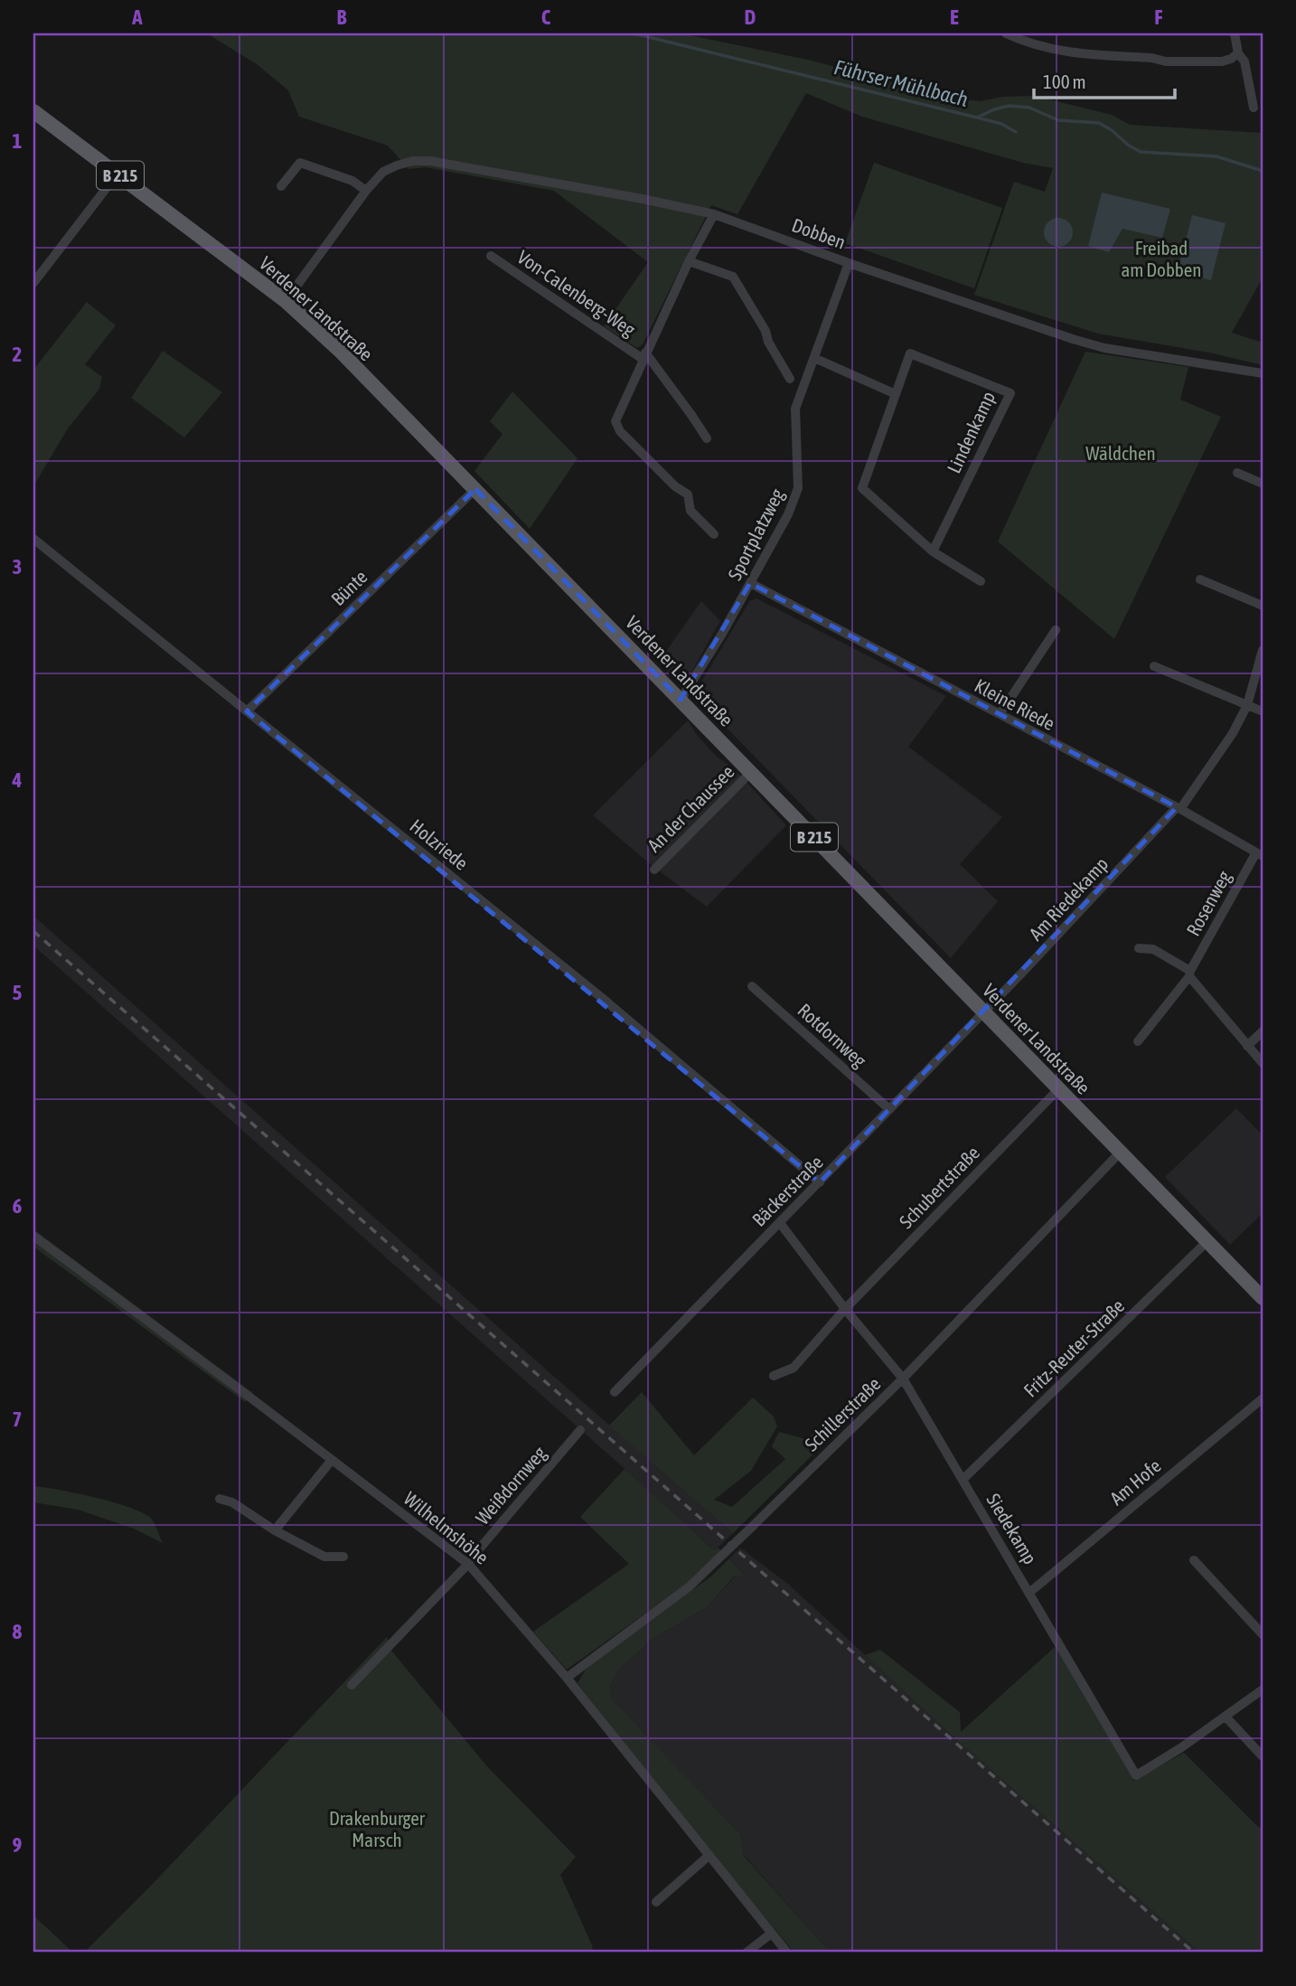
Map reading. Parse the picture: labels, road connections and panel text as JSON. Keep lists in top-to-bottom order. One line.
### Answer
{"streets":{"main road":["B 215","Verdener Landstraße"],"street":["Dobben","Von-Calenberg-Weg","Lindenkamp","Sportplatzweg","Bünte","Kleine Riede","An der Chaussee","Holzriede","Am Riedekamp","Rosenweg","Rotdornweg","Schubertstraße","Bäckerstraße","Fritz-Reuter-Straße","Schillerstraße","Am Hofe","Weißdornweg","Wilhelmshöhe","Siedekamp"]},"crossings":[["Dobben","Von-Calenberg-Weg"],["Dobben","Verdener Landstraße"],["Dobben","Sportplatzweg"],["Verdener Landstraße","Sportplatzweg"],["Verdener Landstraße","Bünte"],["Verdener Landstraße","An der Chaussee"],["Verdener Landstraße","Am Riedekamp"],["Verdener Landstraße","Schubertstraße"],["Verdener Landstraße","Bäckerstraße"],["Verdener Landstraße","Fritz-Reuter-Straße"],["Verdener Landstraße","Schillerstraße"],["Sportplatzweg","Kleine Riede"],["Bünte","Holzriede"],["Kleine Riede","Am Riedekamp"],["Kleine Riede","Rosenweg"],["Holzriede","Bäckerstraße"],["Am Riedekamp","Bäckerstraße"],["Rotdornweg","Bäckerstraße"],["Schubertstraße","Siedekamp"],["Bäckerstraße","Siedekamp"],["Fritz-Reuter-Straße","Siedekamp"],["Schillerstraße","Wilhelmshöhe"],["Schillerstraße","Siedekamp"],["Am Hofe","Siedekamp"],["Weißdornweg","Wilhelmshöhe"]],"water":["Führser Mühlbach"],"parks":["Freibad am Dobben","Wäldchen","Drakenburger Marsch"],"scale_bar":"100 m","grid":{"columns":["A","B","C","D","E","F"],"rows":["1","2","3","4","5","6","7","8","9"]}}
